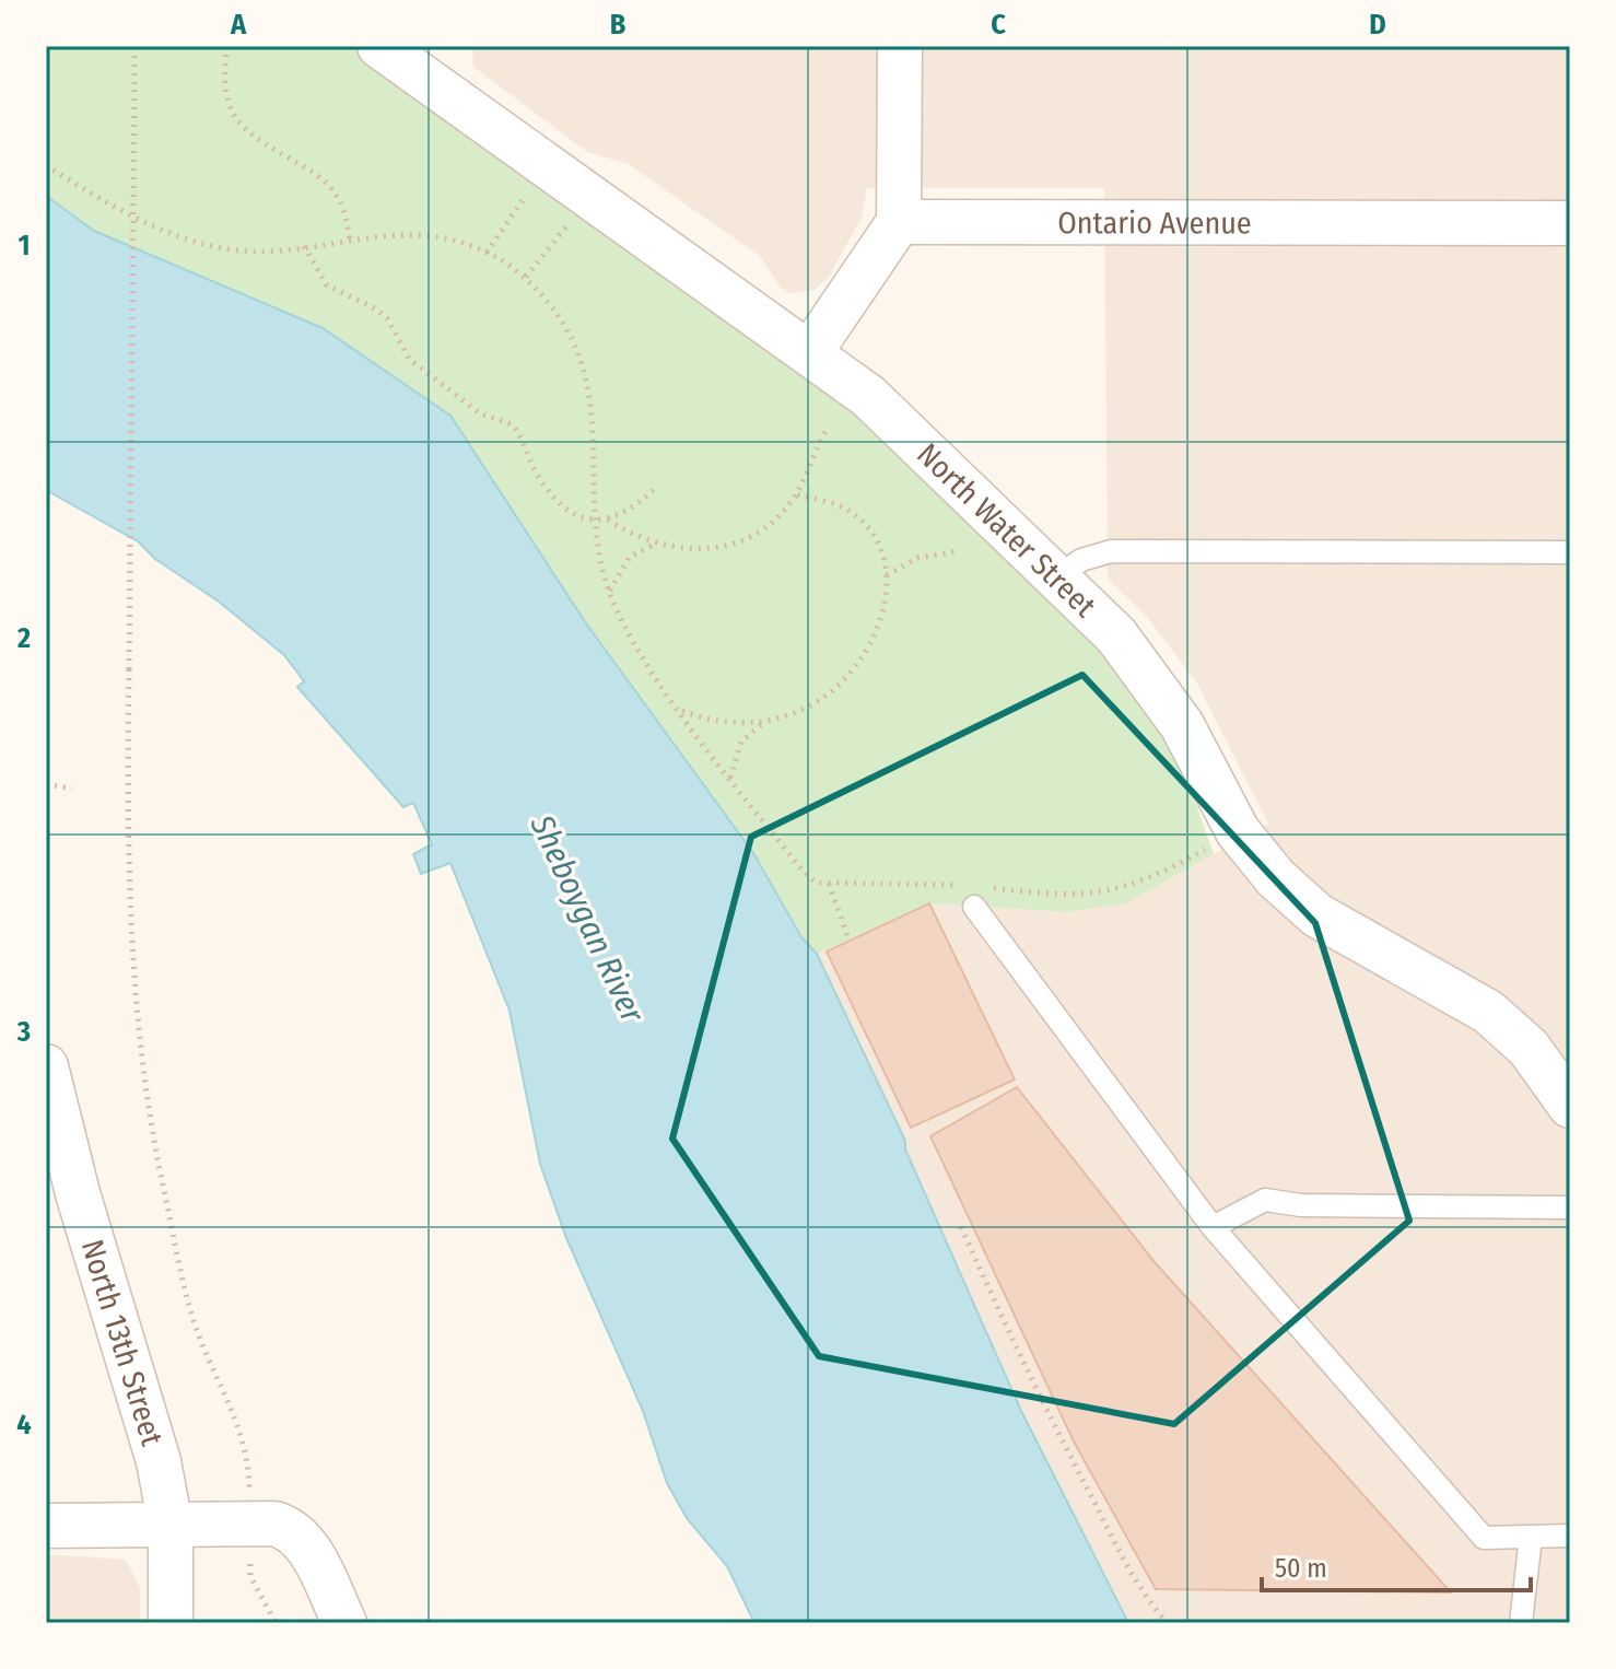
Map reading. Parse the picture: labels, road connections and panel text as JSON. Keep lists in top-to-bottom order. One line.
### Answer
{"streets":{"street":["Ontario Avenue","North Water Street","North 13th Street"]},"water":["Sheboygan River"],"scale_bar":"50 m","grid":{"columns":["A","B","C","D"],"rows":["1","2","3","4"]}}
